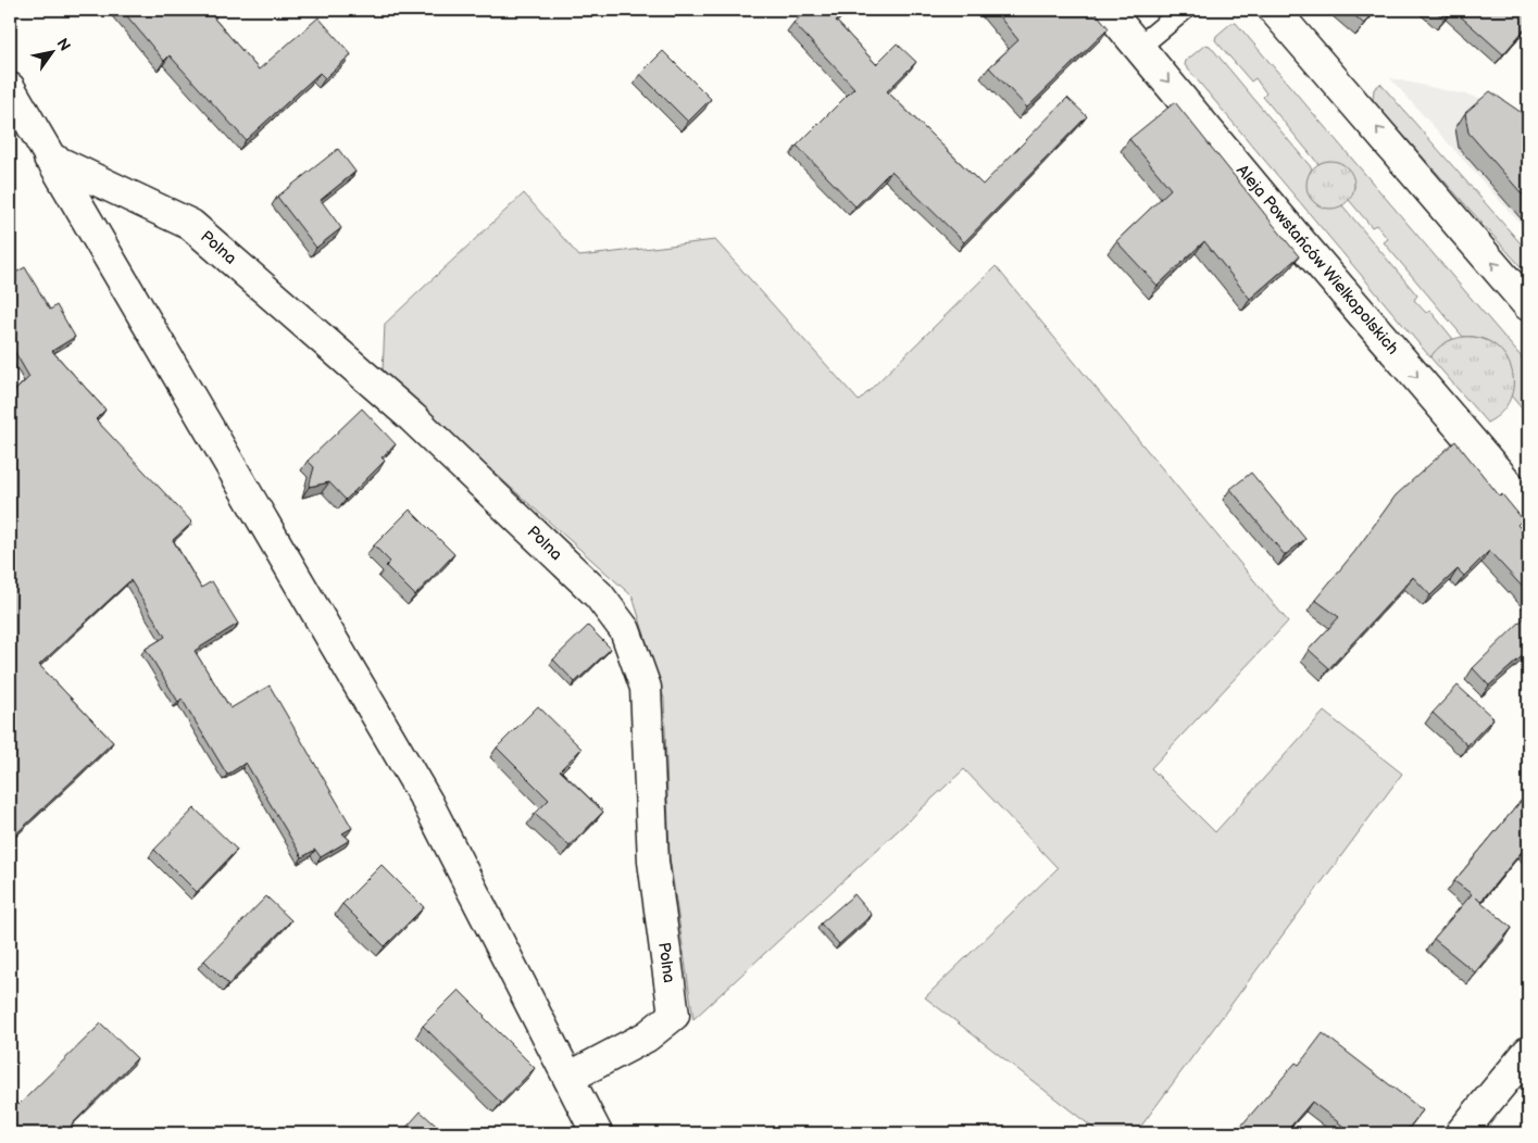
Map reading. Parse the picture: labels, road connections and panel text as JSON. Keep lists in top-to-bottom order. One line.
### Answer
{"streets":{"street":["Polna","Aleja Powstańców Wielkopolskich"]},"north":"top right"}
